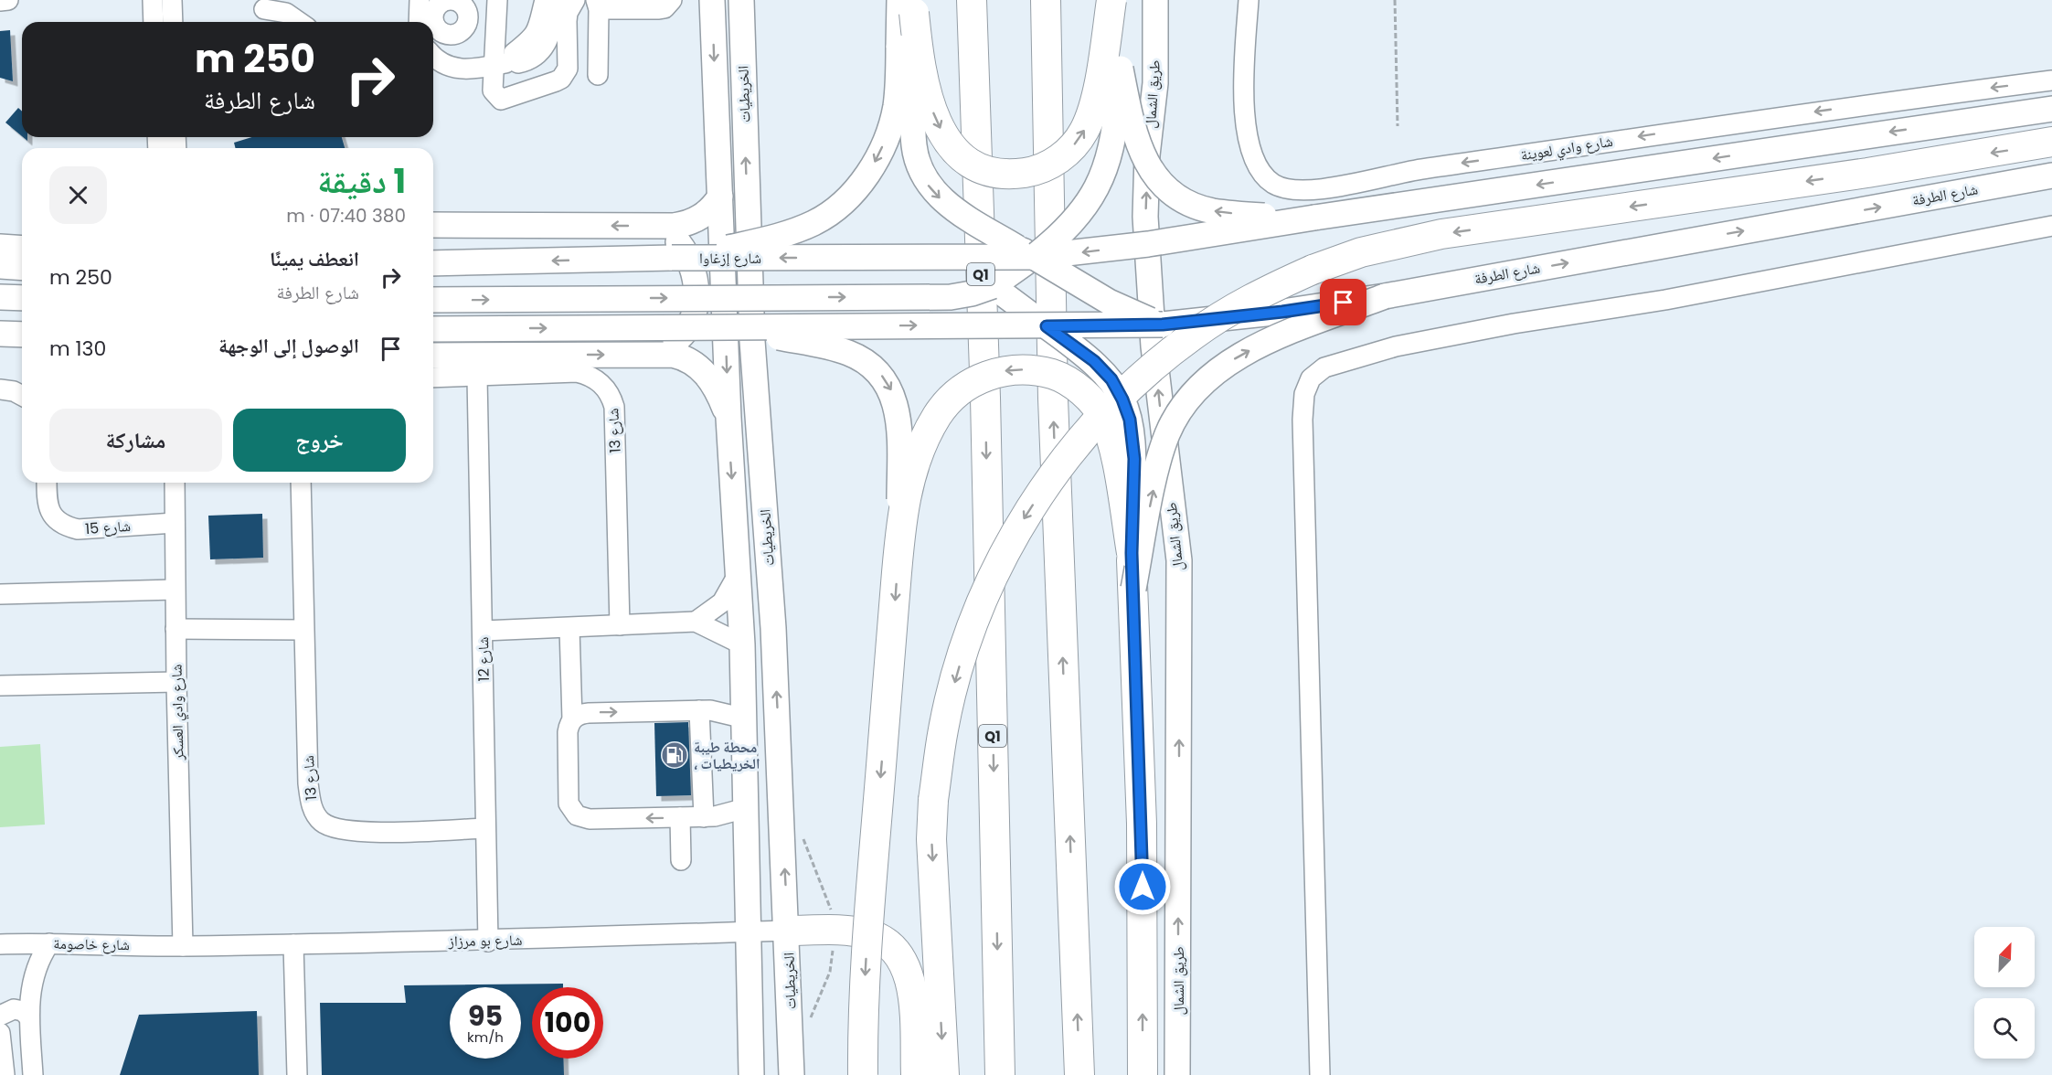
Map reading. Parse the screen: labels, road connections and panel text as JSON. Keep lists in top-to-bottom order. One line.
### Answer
{"streets":{"highway":["Q1"],"main road":["الخريطيات","طريق الشمال","شارع الطرفة","شارع إزغاوا"],"street":["شارع وادي لعوينة","شارع 13","شارع 15","شارع 12","شارع وادي العسكر","شارع بو مرزاز","شارع خاصومة"]},"crossings":[["الخريطيات","شارع بو مرزاز"],["شارع 13","شارع 12"],["شارع 15","شارع وادي العسكر"],["شارع 12","شارع بو مرزاز"],["شارع وادي العسكر","شارع بو مرزاز"],["شارع وادي العسكر","شارع خاصومة"],["شارع بو مرزاز","شارع خاصومة"]],"one_way":["طريق الشمال","شارع وادي لعوينة"],"places":{"fuel station":["محطة طيبة ، الخريطيات"]},"north":"top right","page":{"turn":["250 m","شارع الطرفة"],"heading":["1 دقيقة","380 m · 07:40"],"list":[{"name":"انعطف يمينًا","note":"شارع الطرفة","value":"250 m"},{"name":"الوصول إلى الوجهة","value":"130 m"}],"buttons":["خروج","مشاركة"],"speed":"95 km/h","limit":"100"}}
